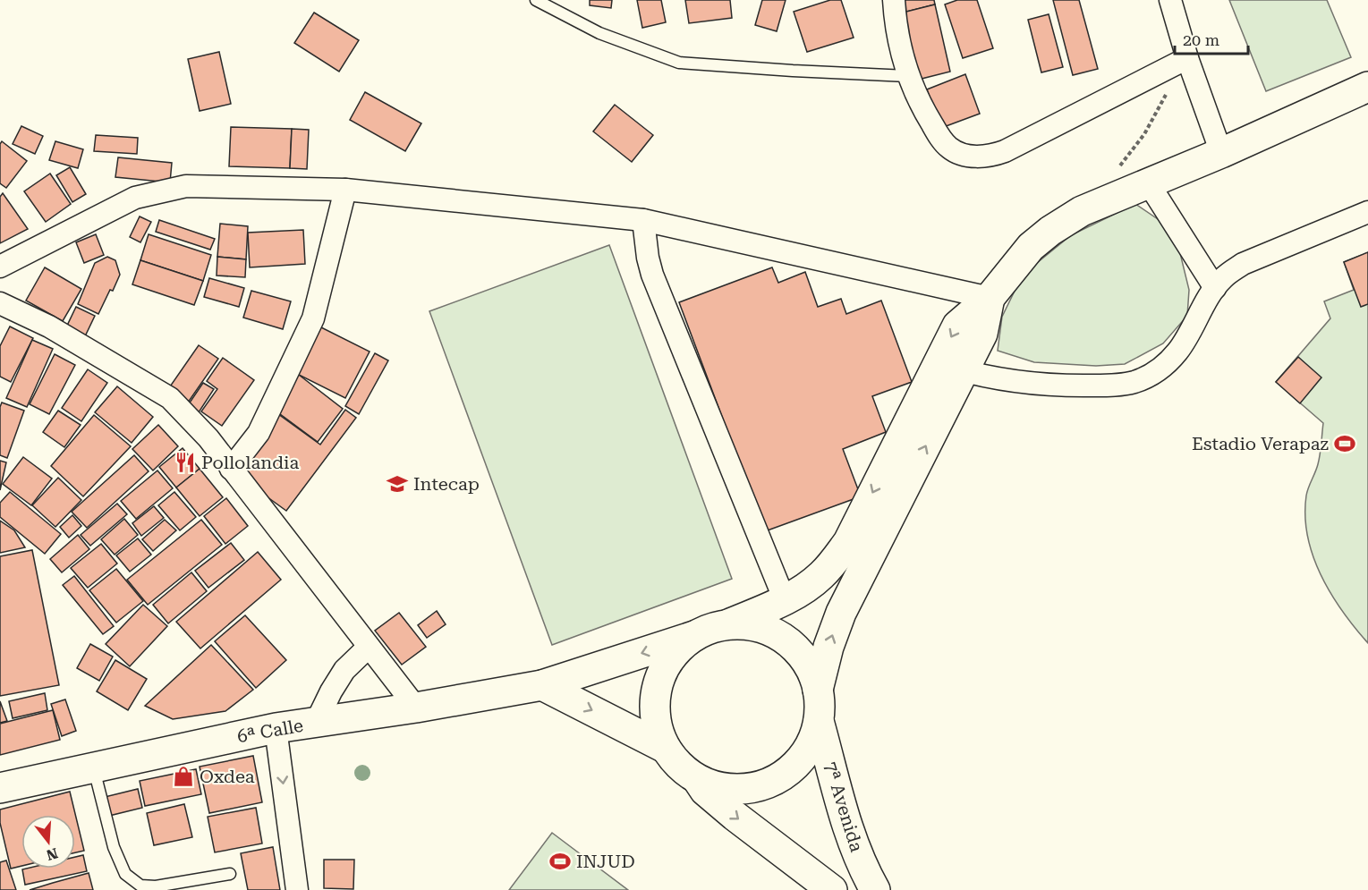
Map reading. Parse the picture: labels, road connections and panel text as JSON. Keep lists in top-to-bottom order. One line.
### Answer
{"streets":{"main road":["6ª Calle","7ª Avenida"]},"crossings":[["6ª Calle","7ª Avenida"]],"places":{"sports":["Estadio Verapaz","INJUD"],"restaurant":["Pollolandia"],"school or university":["Intecap"],"shop":["Oxdea"]},"scale_bar":"20 m","north":"bottom"}
